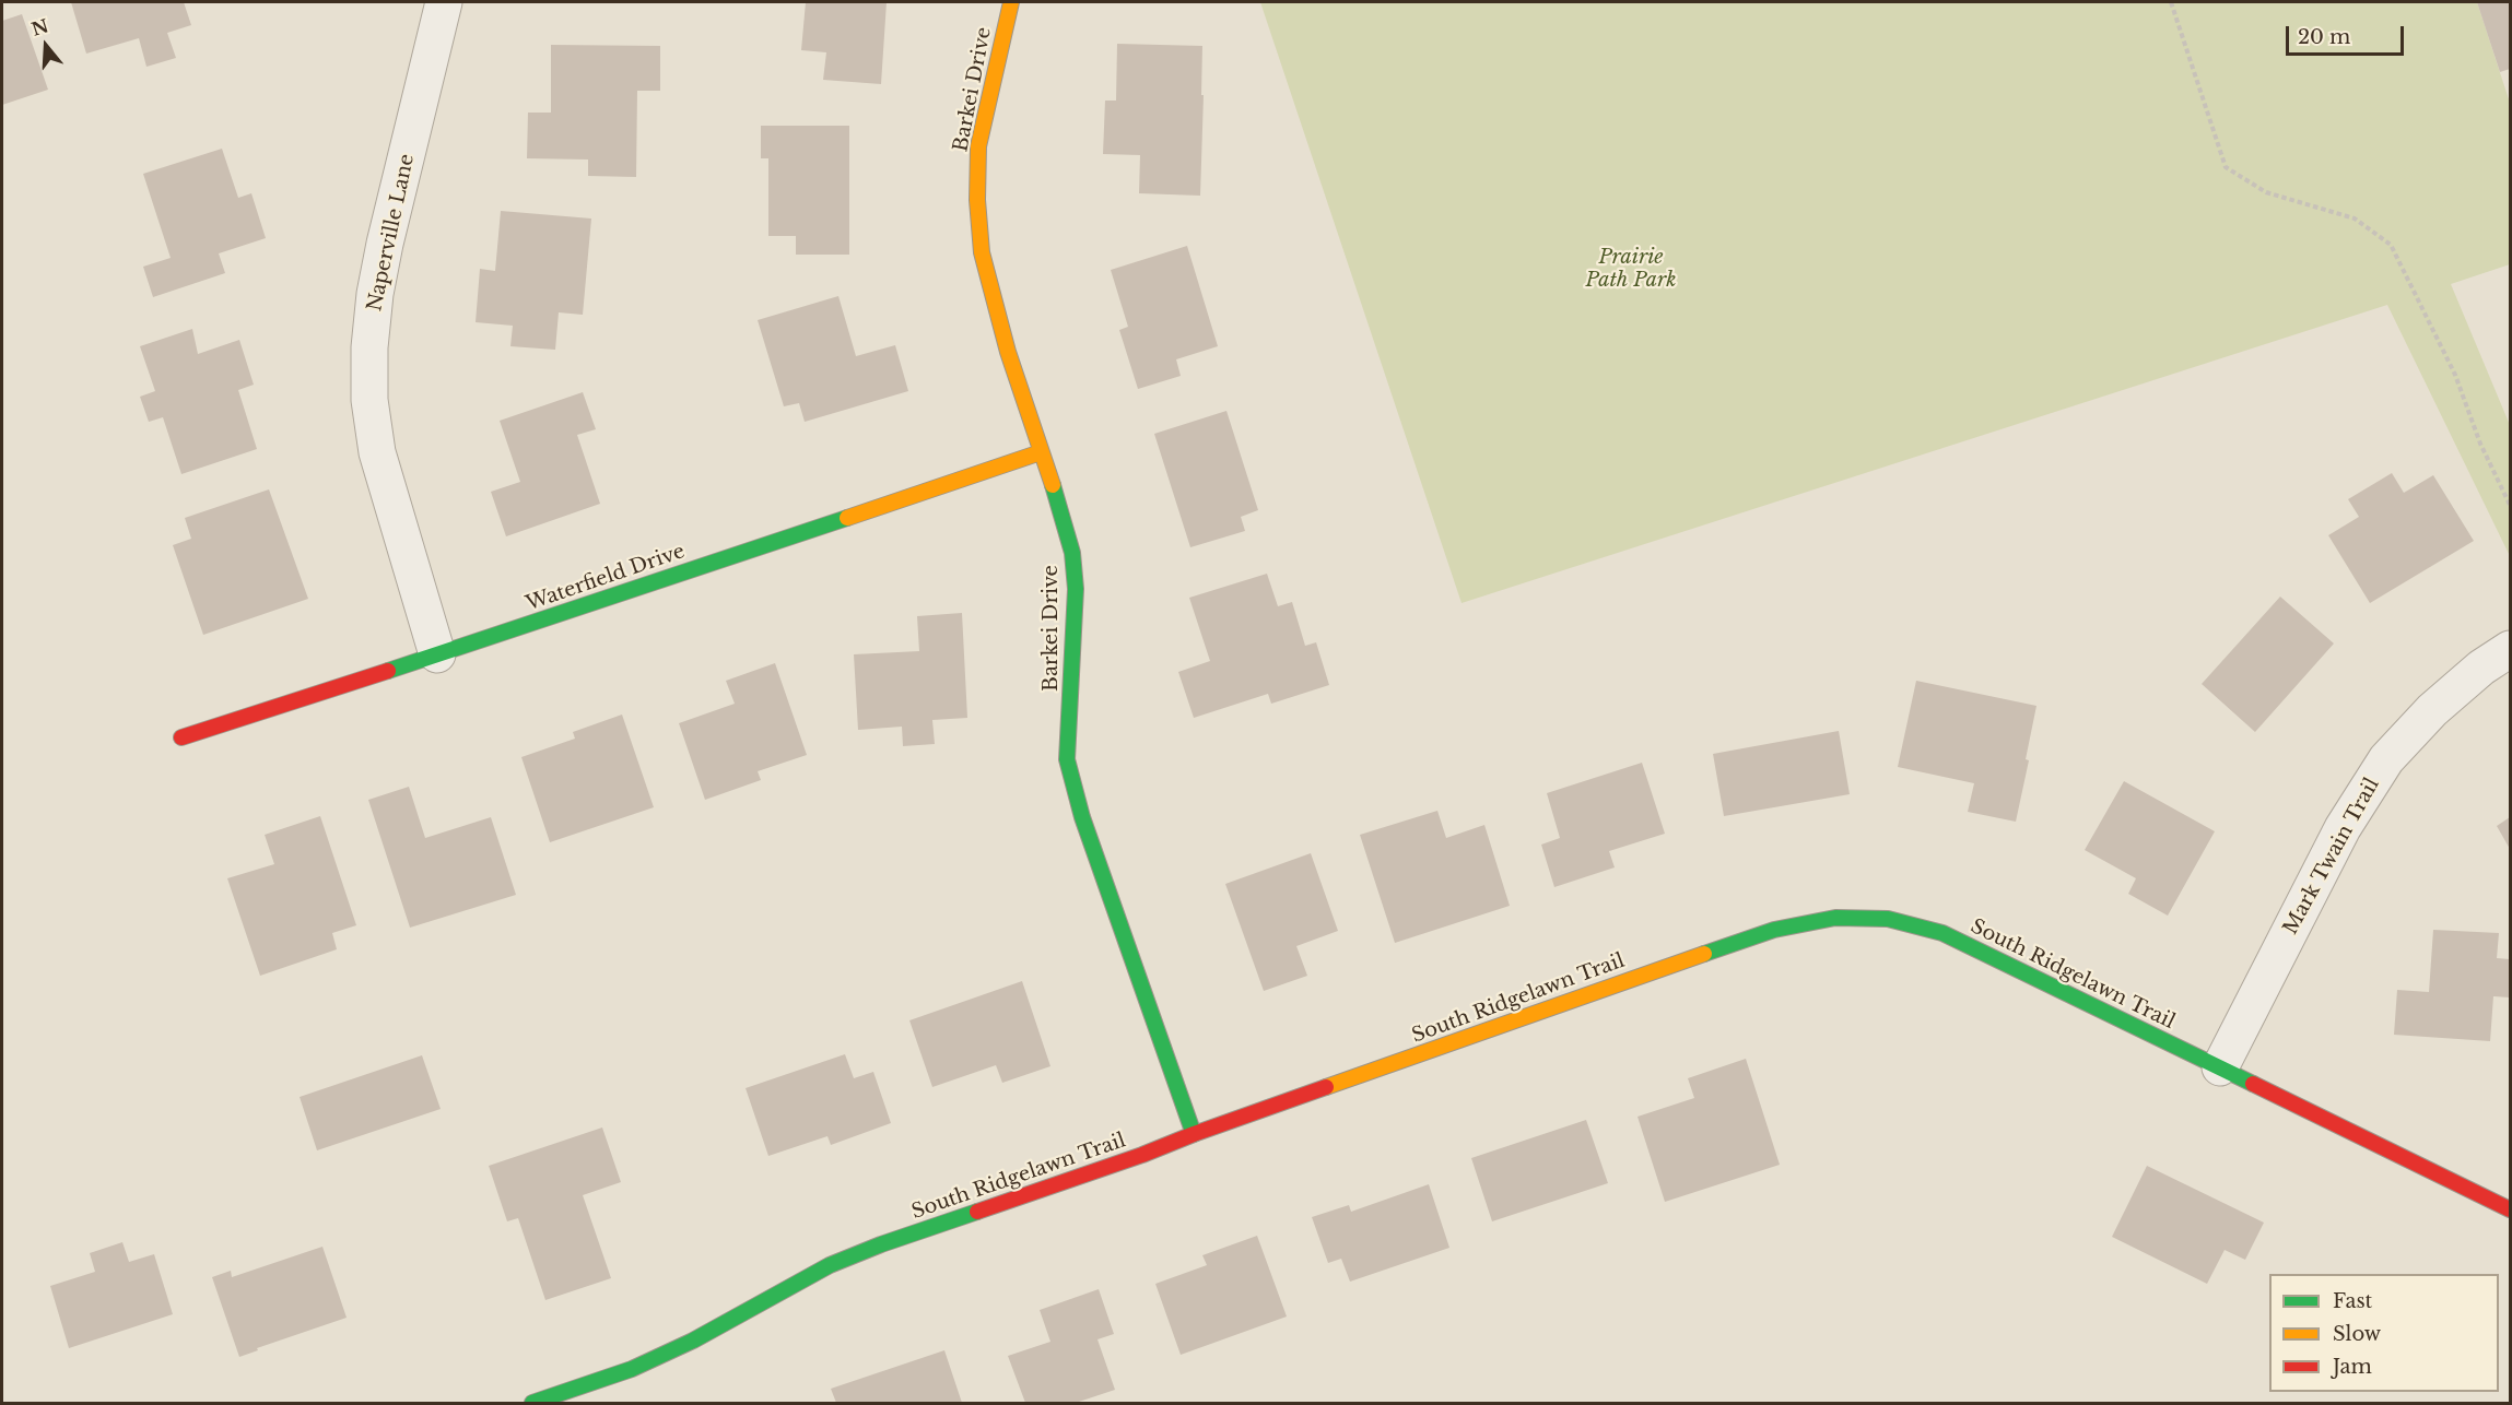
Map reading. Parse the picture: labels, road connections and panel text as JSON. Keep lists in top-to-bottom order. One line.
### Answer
{"streets":{"street":["Barkei Drive","Naperville Lane","Waterfield Drive","Mark Twain Trail","South Ridgelawn Trail"]},"crossings":[["Barkei Drive","Waterfield Drive"],["Barkei Drive","South Ridgelawn Trail"],["Naperville Lane","Waterfield Drive"],["Mark Twain Trail","South Ridgelawn Trail"]],"parks":["Prairie Path Park"],"legend":["Fast","Slow","Jam"],"scale_bar":"20 m","north":"top"}
